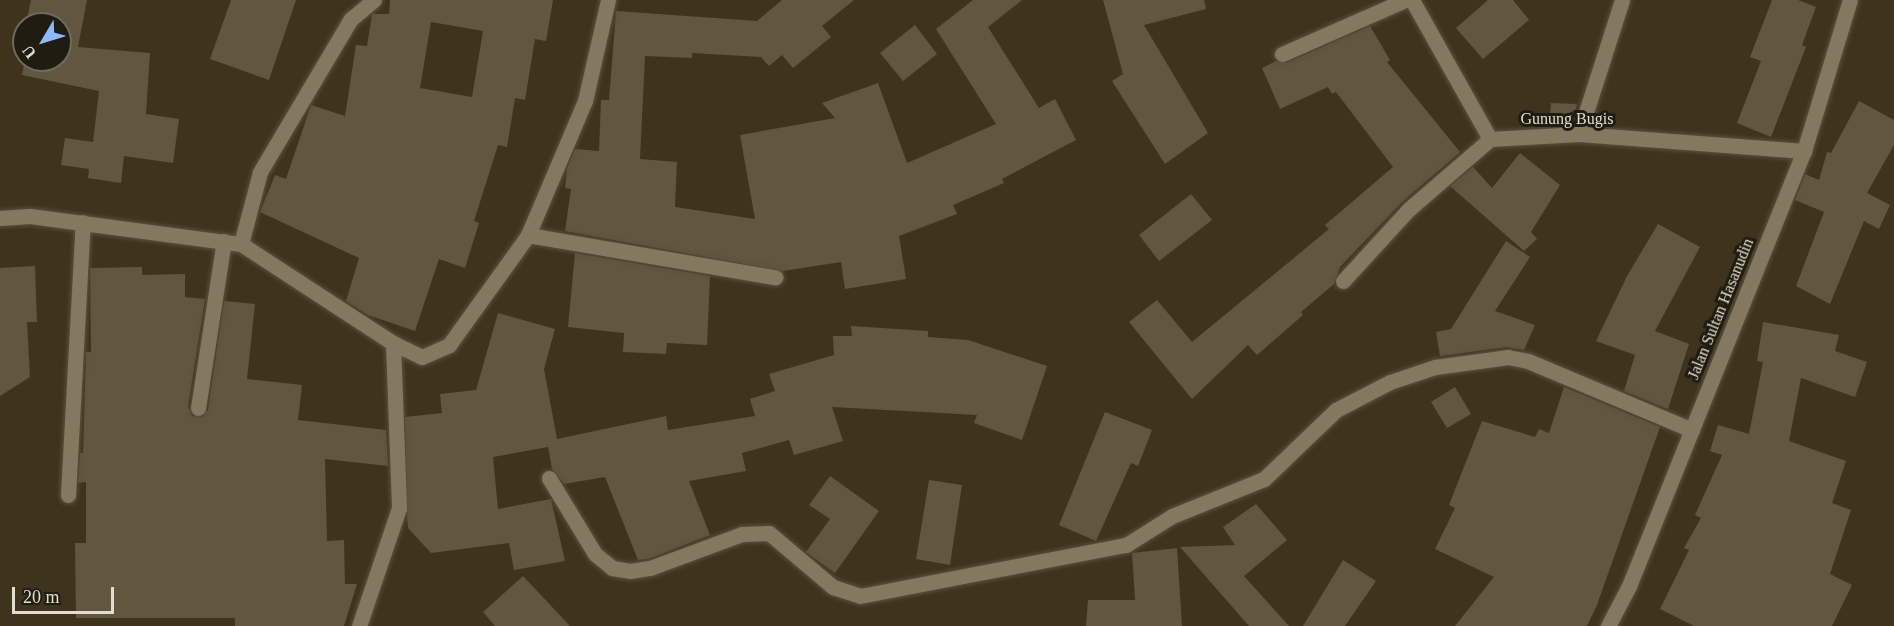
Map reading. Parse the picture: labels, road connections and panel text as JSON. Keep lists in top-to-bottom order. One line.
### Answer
{"streets":{"street":["Gunung Bugis","Jalan Sultan Hasanudin"]},"crossings":[["Gunung Bugis","Jalan Sultan Hasanudin"]],"scale_bar":"20 m","north":"bottom left"}
